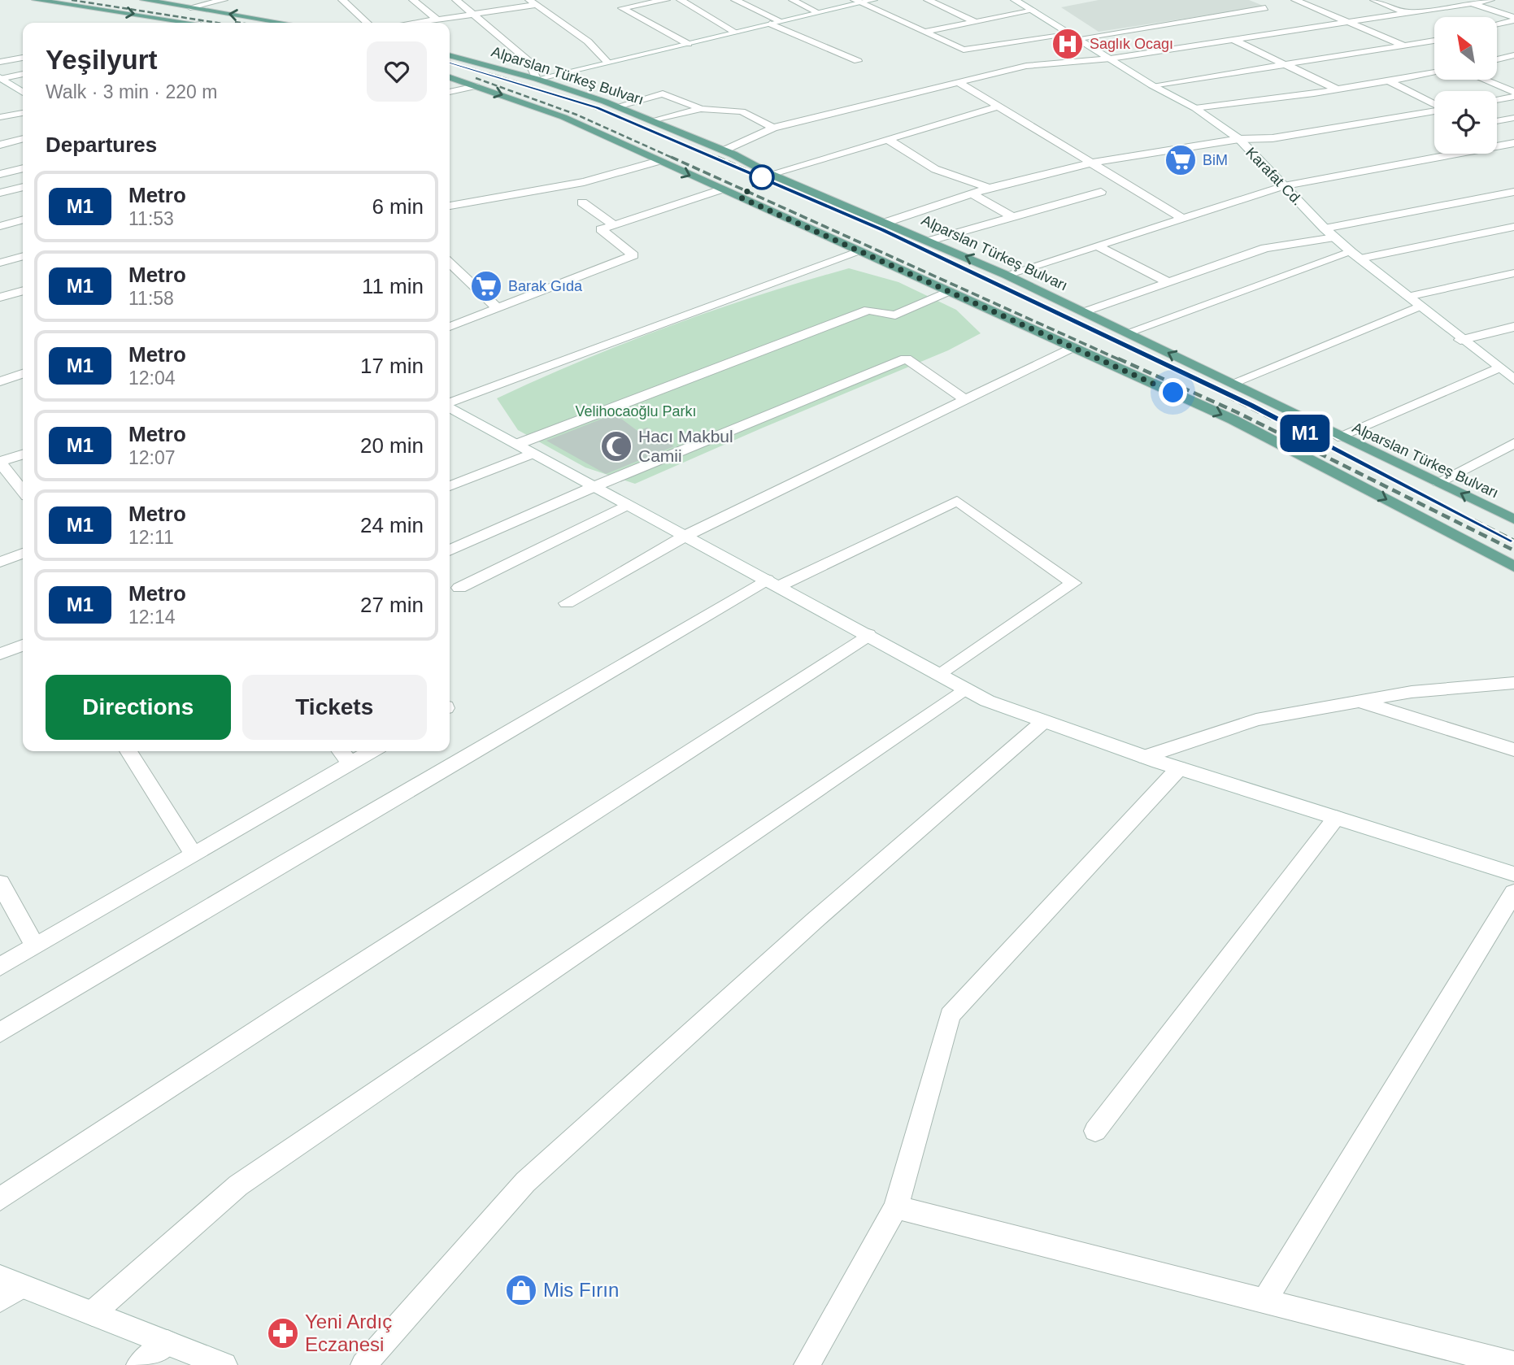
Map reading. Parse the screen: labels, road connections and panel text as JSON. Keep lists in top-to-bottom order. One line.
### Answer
{"streets":{"main road":["Alparslan Türkeş Bulvarı"],"street":["Karafat Cd."]},"parks":["Velihocaoğlu Parkı"],"places":{"hospital":["Saglık Ocagı"],"supermarket":["BiM","Barak Gıda"],"mosque":["Hacı Makbul Camii"],"shop":["Mis Fırın"],"pharmacy":["Yeni Ardıç Eczanesi"]},"lines":["metro line M1"],"north":"top left","page":{"on_map":"M1","heading":[["Yeşilyurt","Walk · 3 min · 220 m"],"Departures"],"list":[{"mark":"M1","name":"Metro","note":"11:53","value":"6 min"},{"mark":"M1","name":"Metro","note":"11:58","value":"11 min"},{"mark":"M1","name":"Metro","note":"12:04","value":"17 min"},{"mark":"M1","name":"Metro","note":"12:07","value":"20 min"},{"mark":"M1","name":"Metro","note":"12:11","value":"24 min"},{"mark":"M1","name":"Metro","note":"12:14","value":"27 min"}],"buttons":["Directions","Tickets"]}}
